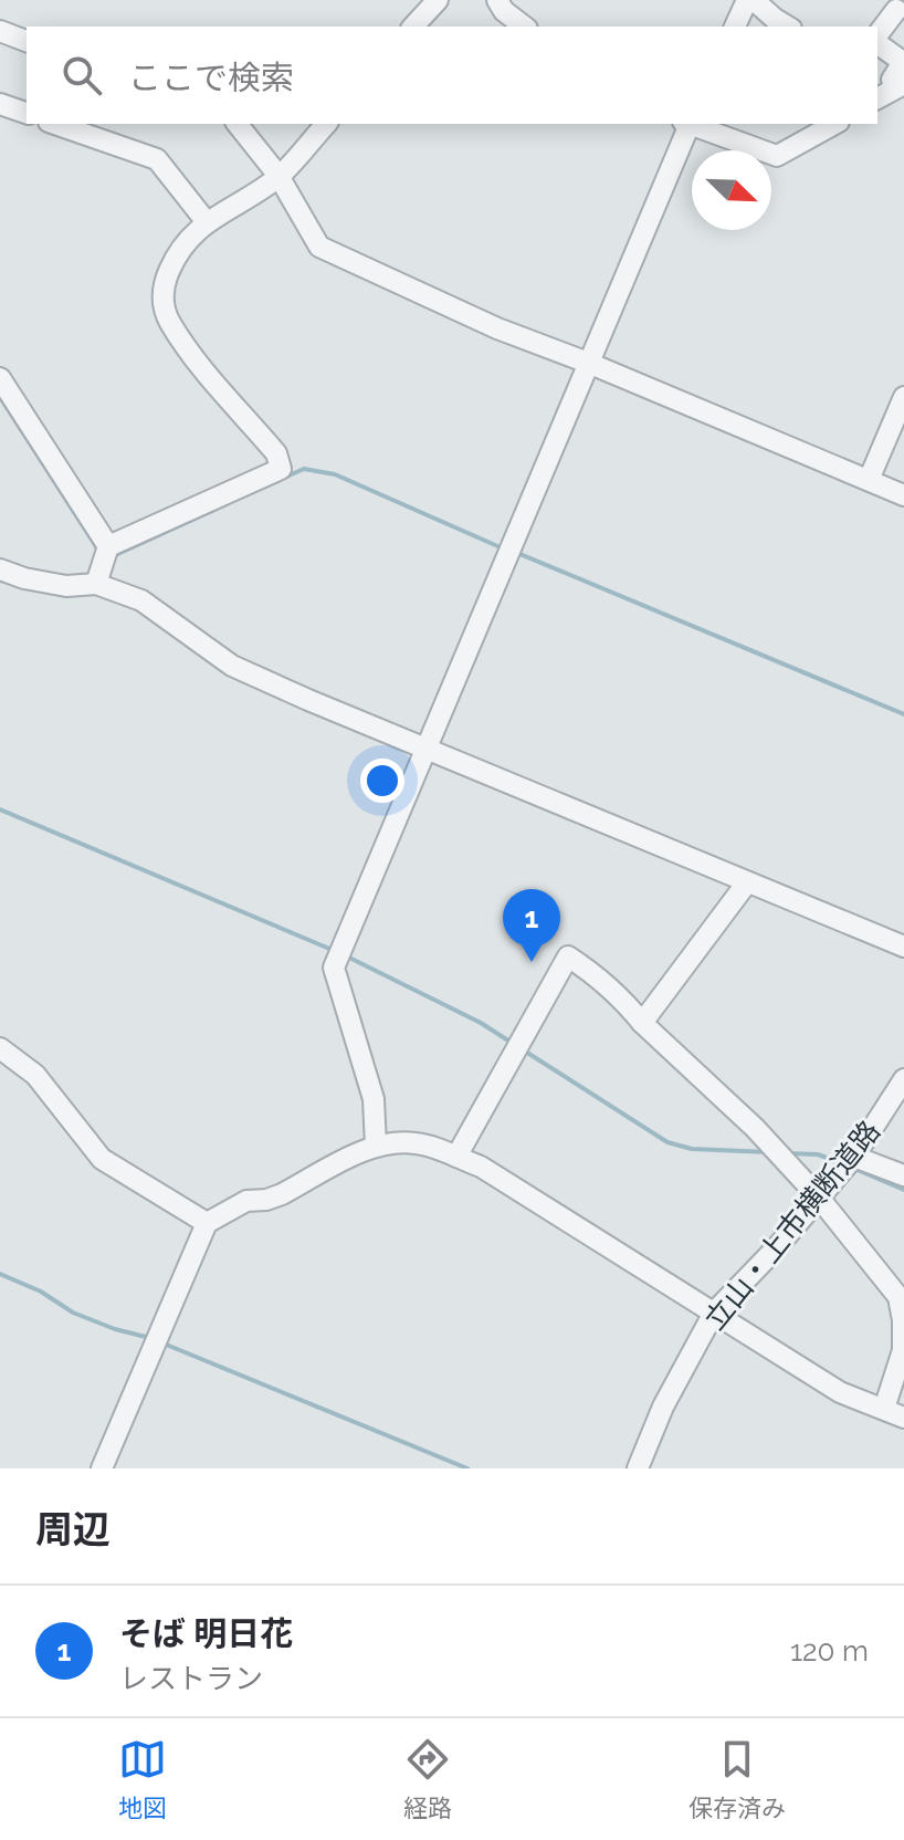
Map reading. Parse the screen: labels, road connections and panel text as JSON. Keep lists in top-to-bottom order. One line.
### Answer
{"streets":{"street":["立山・上市横断道路"]},"north":"bottom right","page":{"search":"ここで検索","pins":"1","heading":"周辺","list":[{"mark":"1","name":"そば 明日花","note":"レストラン","value":"120 m"}],"nav":["地図","経路","保存済み"]}}
